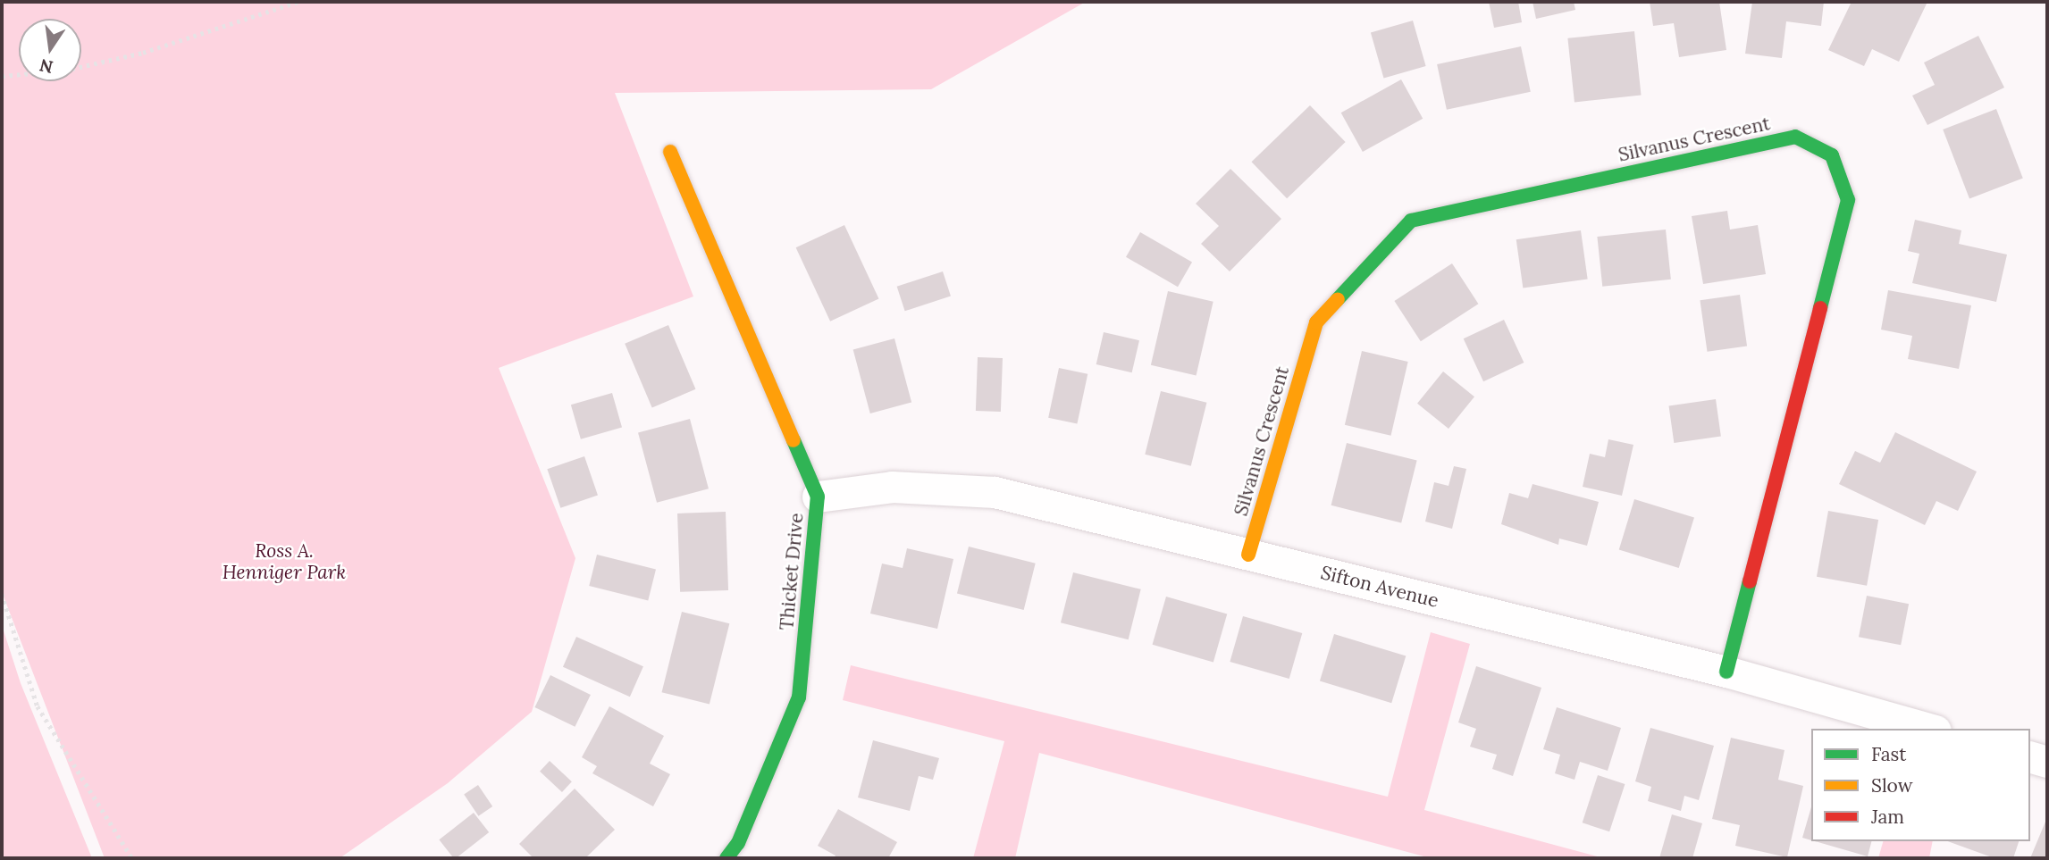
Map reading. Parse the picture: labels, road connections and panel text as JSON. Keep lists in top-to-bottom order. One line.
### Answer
{"streets":{"street":["Silvanus Crescent","Thicket Drive","Sifton Avenue"]},"crossings":[["Silvanus Crescent","Sifton Avenue"],["Thicket Drive","Sifton Avenue"]],"parks":["Ross A. Henniger Park"],"legend":["Fast","Slow","Jam"],"north":"bottom"}
